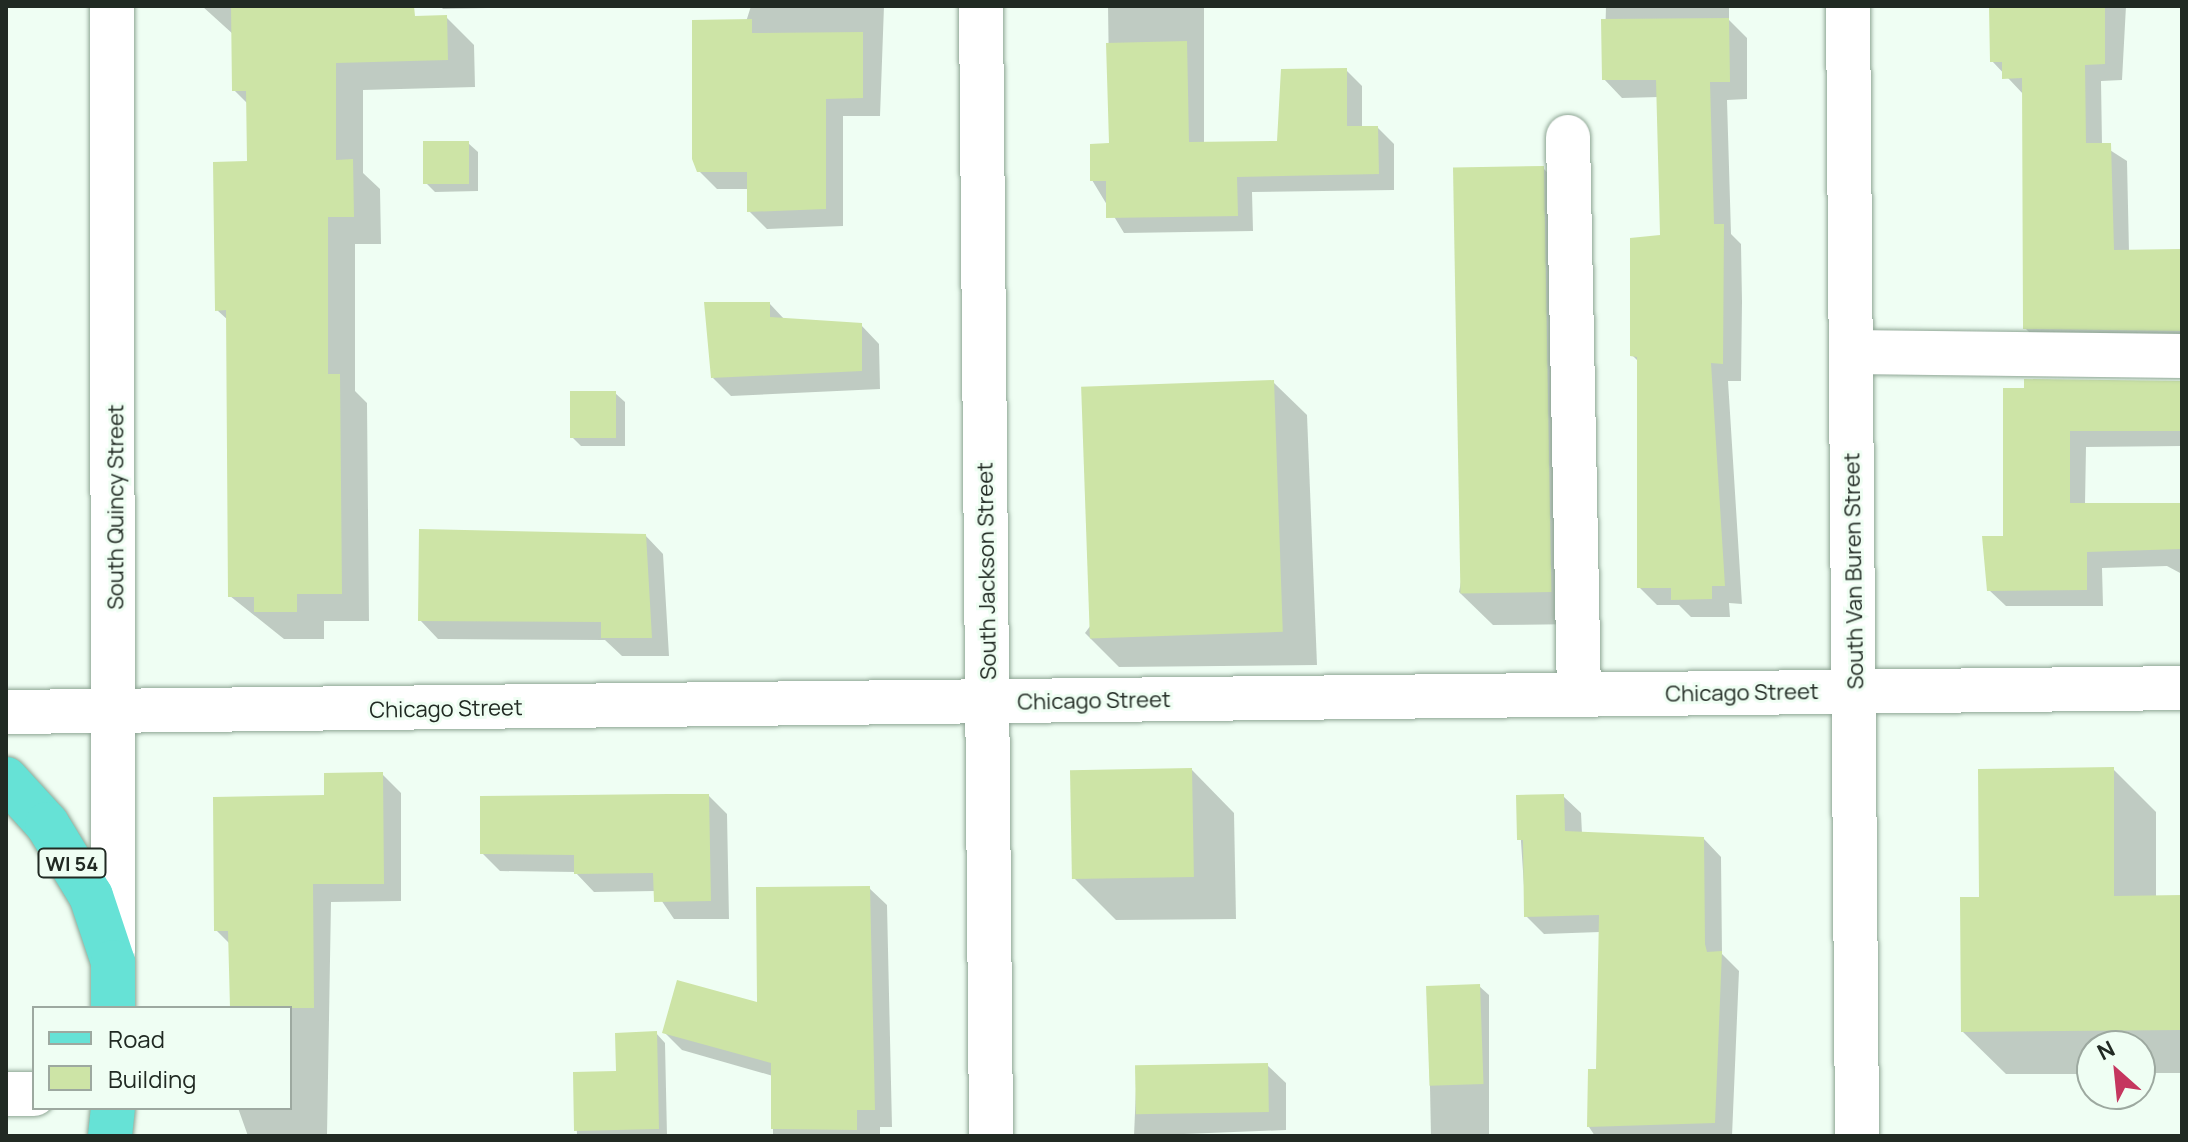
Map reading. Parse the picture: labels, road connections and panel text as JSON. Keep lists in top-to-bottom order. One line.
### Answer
{"streets":{"main road":["South Quincy Street","WI 54"],"street":["South Jackson Street","South Van Buren Street","Chicago Street"]},"crossings":[["South Quincy Street","Chicago Street"],["South Quincy Street","WI 54"],["South Jackson Street","Chicago Street"],["South Van Buren Street","Chicago Street"]],"legend":["Road","Building"],"north":"top left"}
